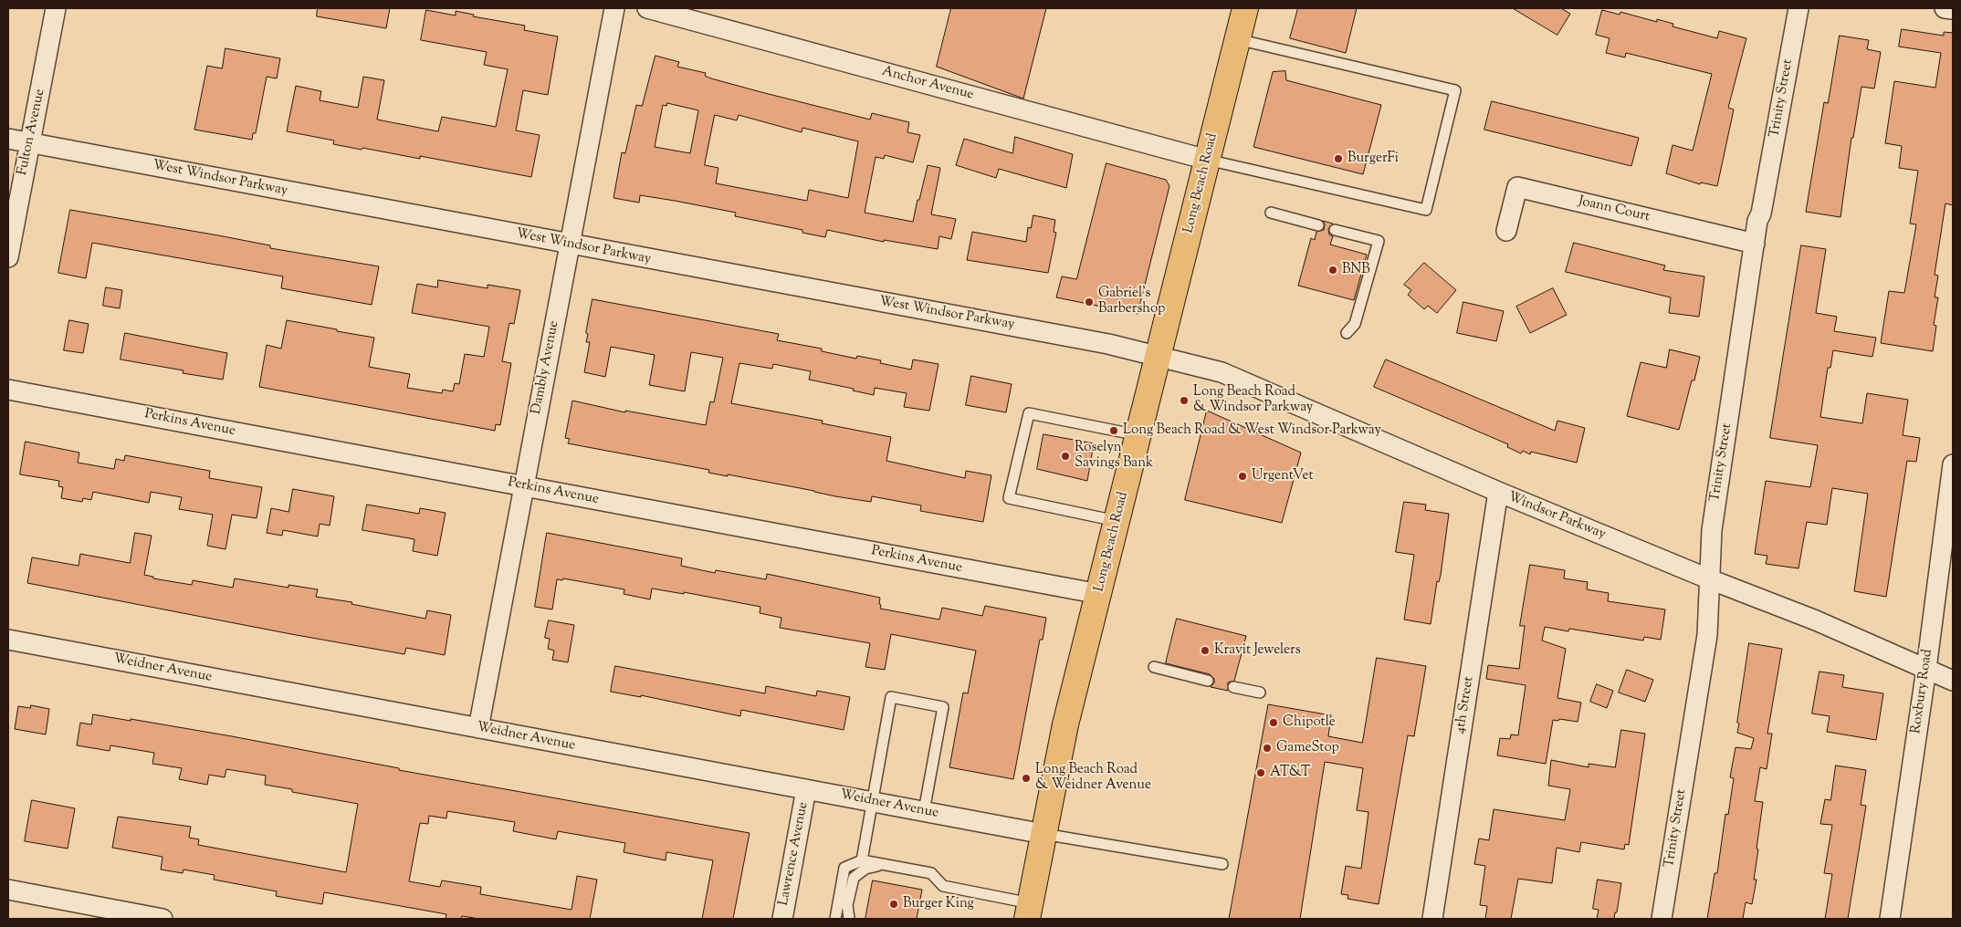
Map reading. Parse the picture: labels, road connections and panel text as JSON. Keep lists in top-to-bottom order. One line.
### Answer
{"streets":{"main road":["Long Beach Road"],"street":["Anchor Avenue","Trinity Street","Fulton Avenue","West Windsor Parkway","Joann Court","Dambly Avenue","Perkins Avenue","Windsor Parkway","Weidner Avenue","Roxbury Road","4th Street","Lawrence Avenue"]},"crossings":[["Anchor Avenue","Long Beach Road"],["Trinity Street","Joann Court"],["Trinity Street","Windsor Parkway"],["Fulton Avenue","West Windsor Parkway"],["West Windsor Parkway","Long Beach Road"],["West Windsor Parkway","Dambly Avenue"],["West Windsor Parkway","Windsor Parkway"],["Long Beach Road","Perkins Avenue"],["Long Beach Road","Windsor Parkway"],["Long Beach Road","Weidner Avenue"],["Dambly Avenue","Perkins Avenue"],["Dambly Avenue","Weidner Avenue"],["Windsor Parkway","Roxbury Road"],["Windsor Parkway","4th Street"],["Weidner Avenue","Lawrence Avenue"]],"places":["BurgerFi","BNB","Gabriel's Barbershop","Long Beach Road & Windsor Parkway","Long Beach Road & West Windsor Parkway","Roselyn Savings Bank","UrgentVet","Kravit Jewelers","Chipotle","GameStop","AT&T","Long Beach Road & Weidner Avenue","Burger King"]}
